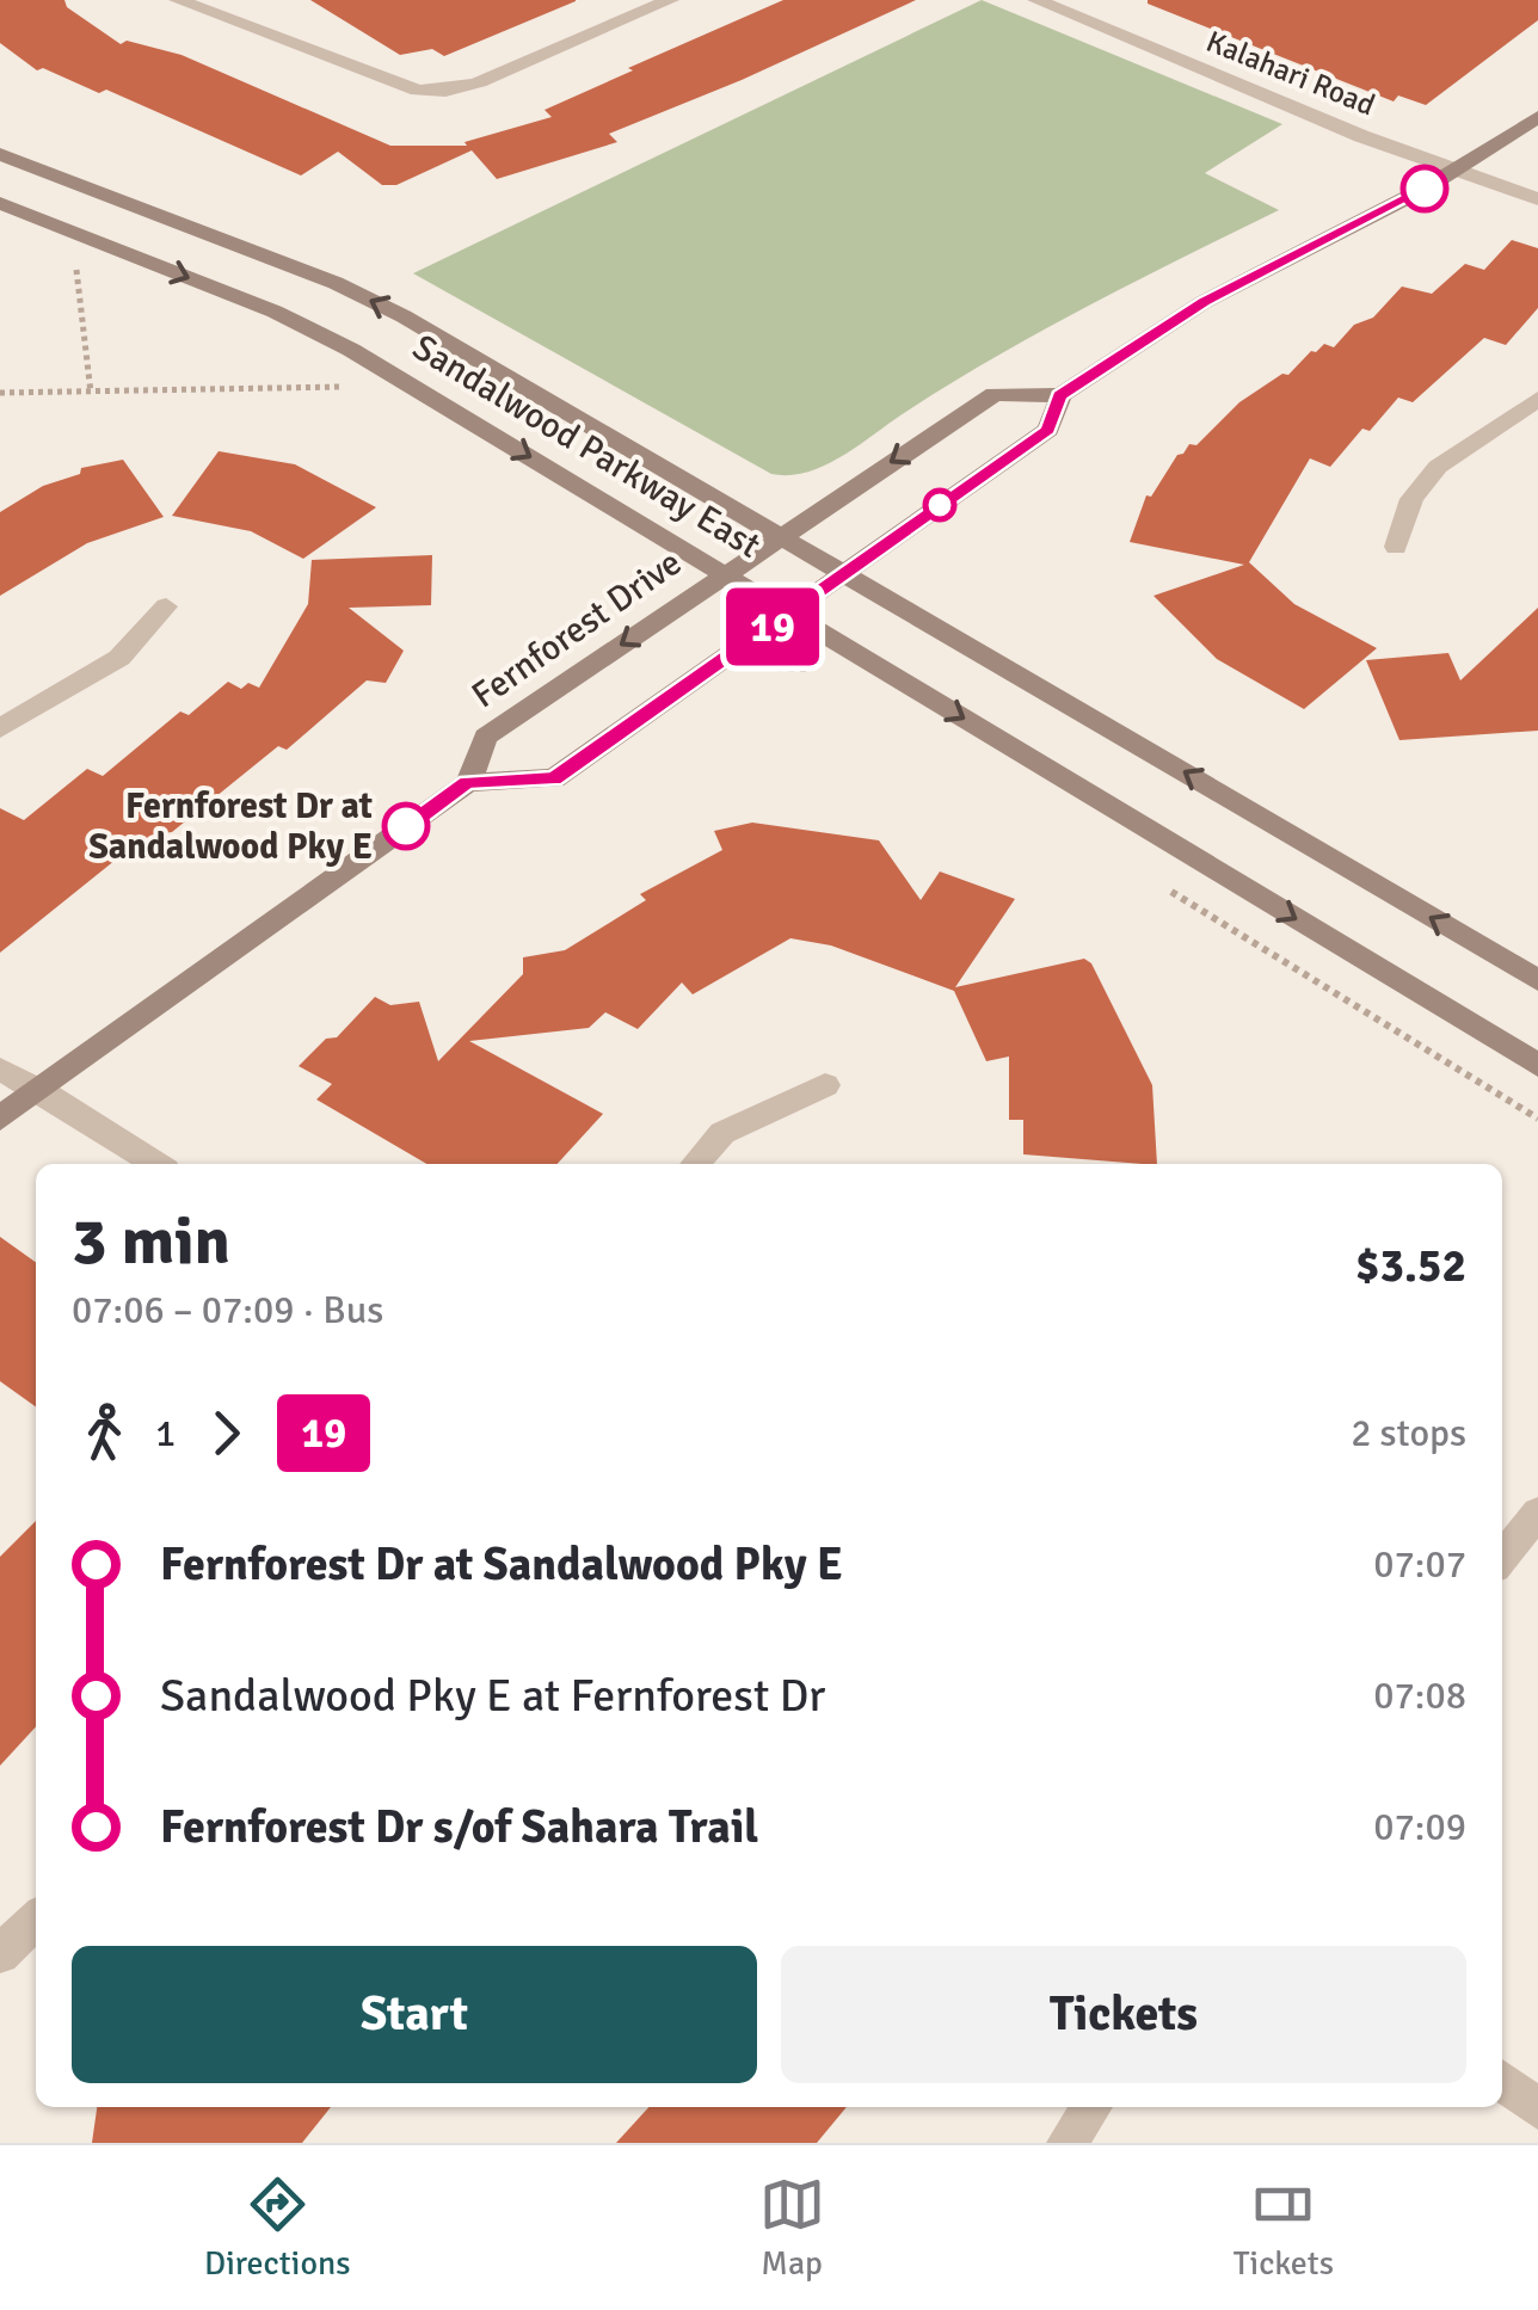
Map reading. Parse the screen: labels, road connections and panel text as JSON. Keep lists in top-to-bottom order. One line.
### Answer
{"streets":{"main road":["Sandalwood Parkway East","Fernforest Drive"],"street":["Kalahari Road"]},"crossings":[["Sandalwood Parkway East","Fernforest Drive"]],"places":["Fernforest Dr at Sandalwood Pky E"],"lines":["bus line 19"],"page":{"on_map":"19","heading":["3 min","07:06 – 07:09 · Bus","$3.52"],"legs":["1","19","2 stops"],"list":[{"name":"Fernforest Dr at Sandalwood Pky E","value":"07:07"},{"name":"Sandalwood Pky E at Fernforest Dr","value":"07:08"},{"name":"Fernforest Dr s/of Sahara Trail","value":"07:09"}],"buttons":["Start","Tickets"],"tabs":["Directions","Map","Tickets"]}}
